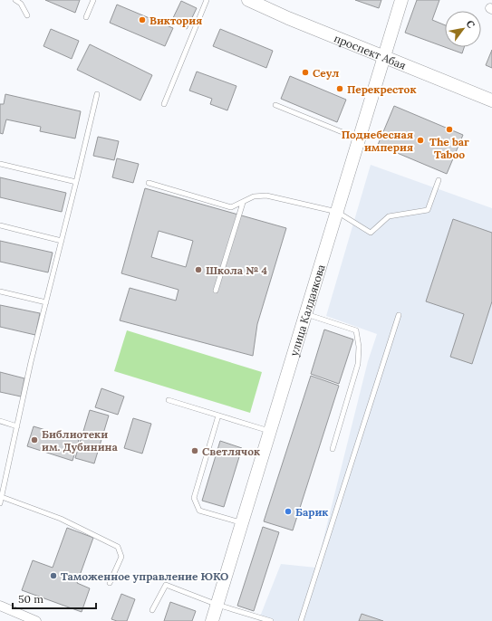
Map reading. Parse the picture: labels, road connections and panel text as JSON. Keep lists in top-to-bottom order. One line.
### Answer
{"streets":{"street":["проспект Абая","улица Калдаякова"]},"crossings":[["проспект Абая","улица Калдаякова"]],"places":["Виктория","Сеул","Перекресток","The bar Taboo","Поднебесная империя","Школа № 4","Библиотеки им. Дубинина","Светлячок","Барик","Таможенное управление ЮКО"],"scale_bar":"50 m","north":"top right"}
